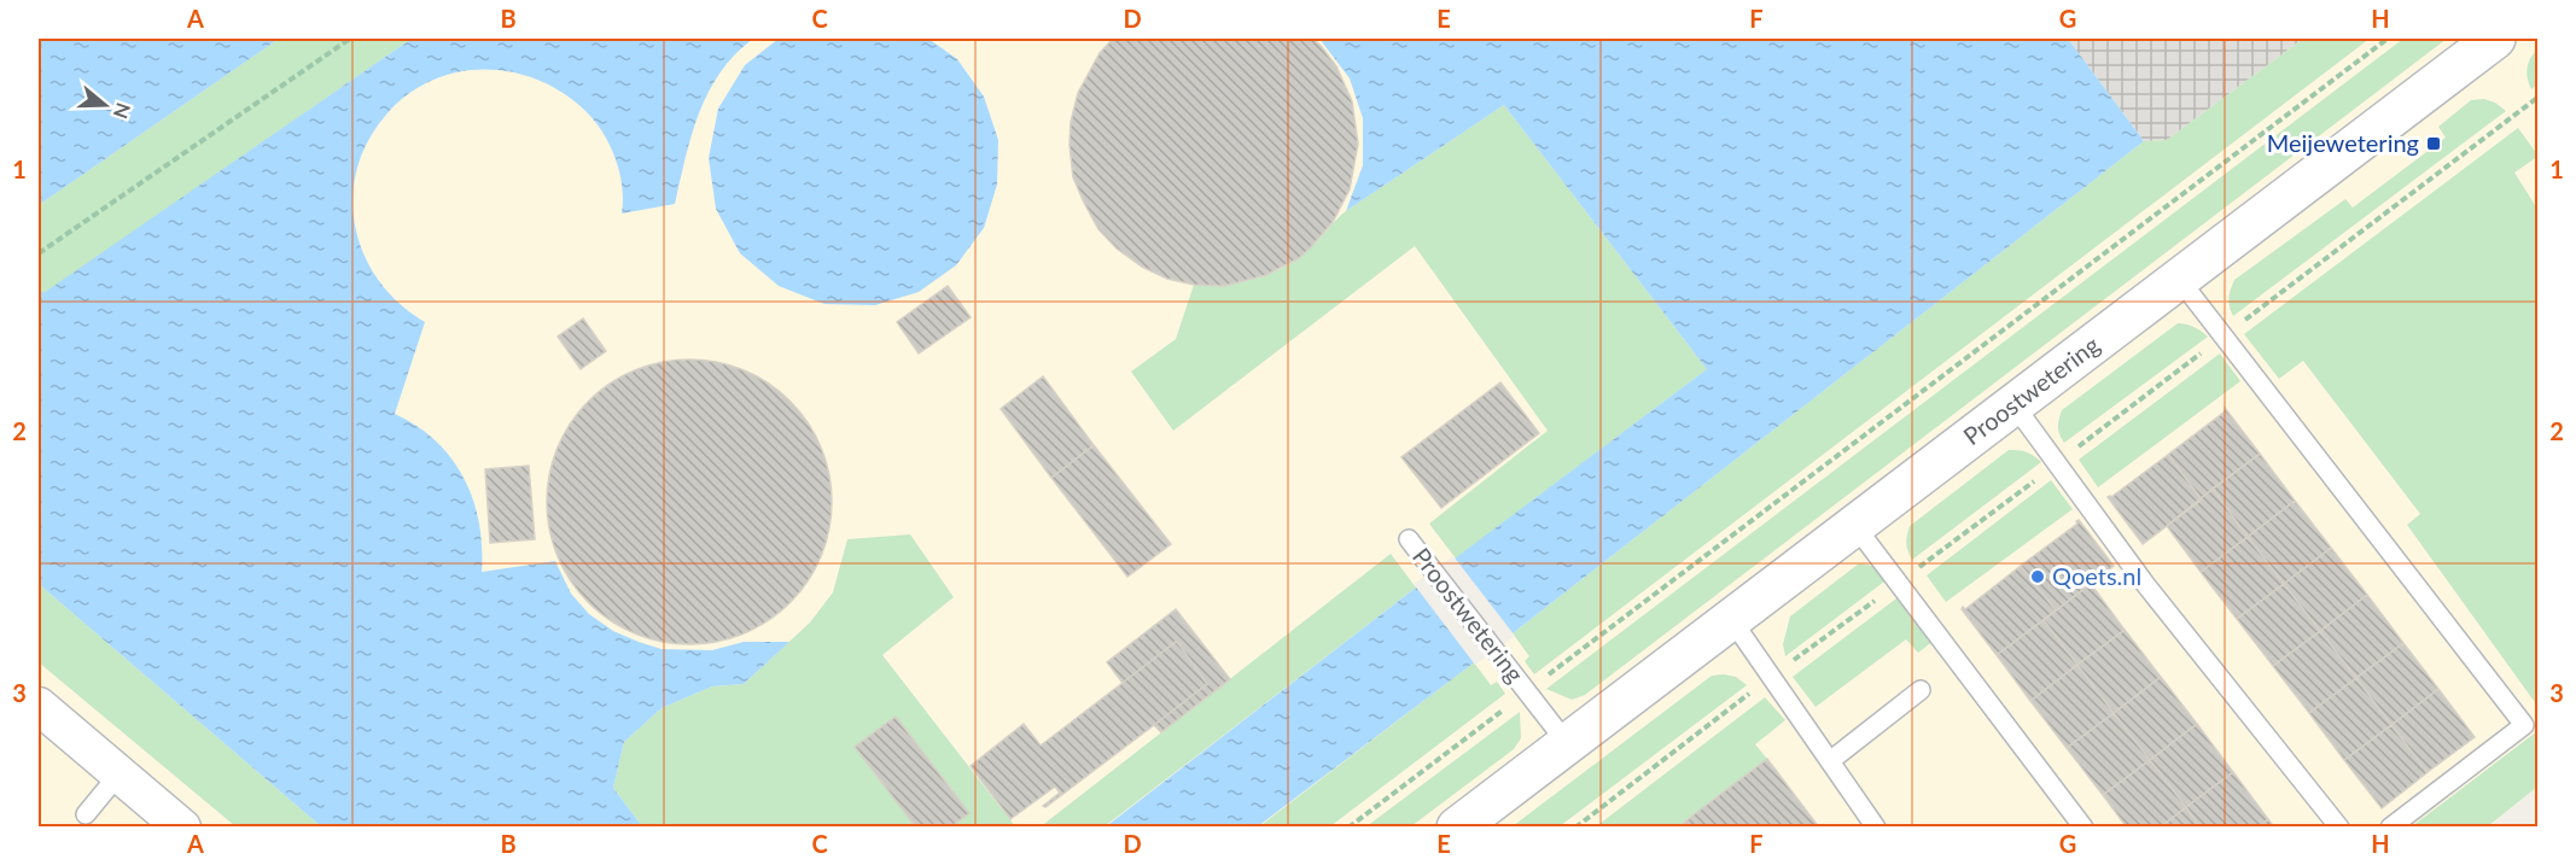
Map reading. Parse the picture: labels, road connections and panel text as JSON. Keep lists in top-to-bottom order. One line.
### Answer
{"streets":{"street":["Proostwetering"]},"places":{"transit":["Meijewetering"],"other":["Qoets.nl"]},"north":"right","grid":{"columns":["A","B","C","D","E","F","G","H"],"rows":["1","2","3"]}}
